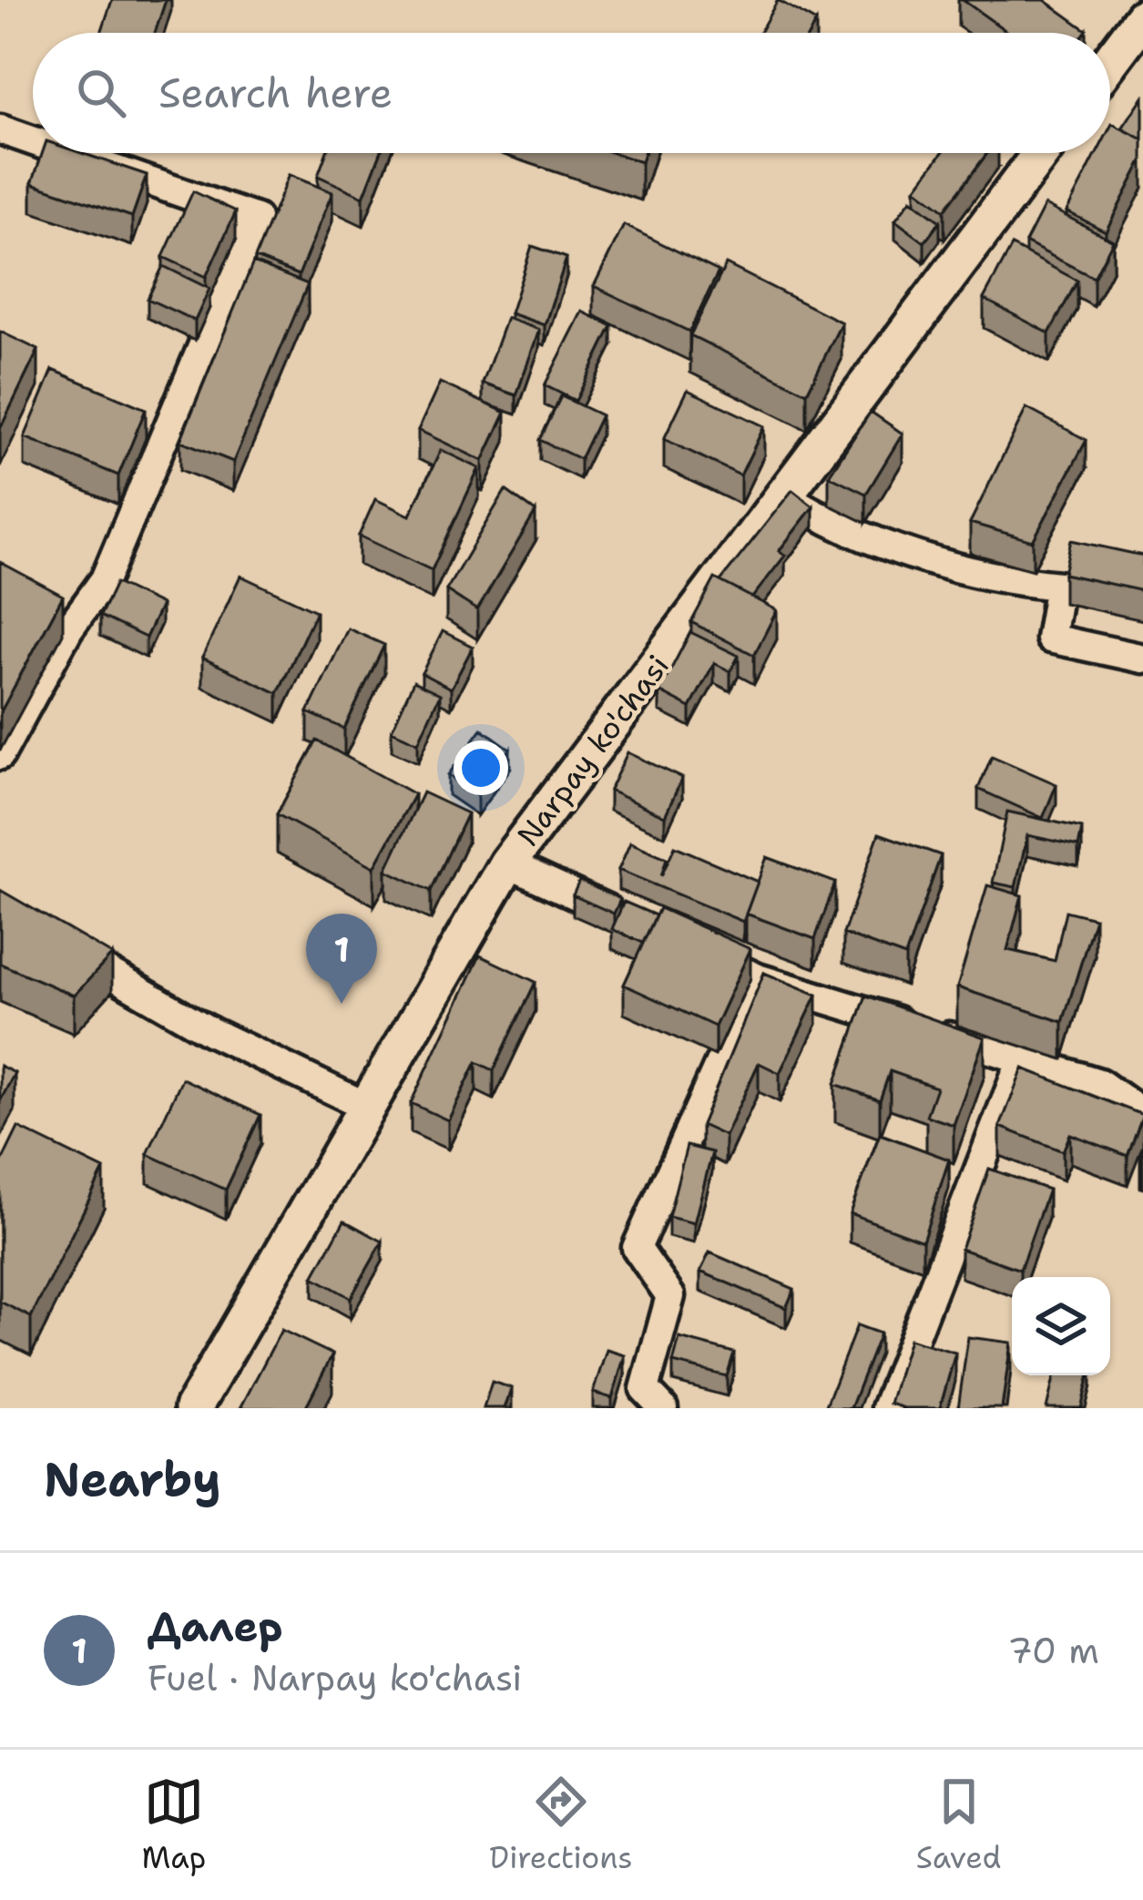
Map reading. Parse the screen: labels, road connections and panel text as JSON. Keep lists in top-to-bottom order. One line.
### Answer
{"streets":{"main road":["Narpay ko'chasi"]},"page":{"search":"Search here","pins":"1","heading":"Nearby","list":[{"mark":"1","name":"Далер","note":"Fuel · Narpay ko'chasi","value":"70 m"}],"nav":["Map","Directions","Saved"]}}
